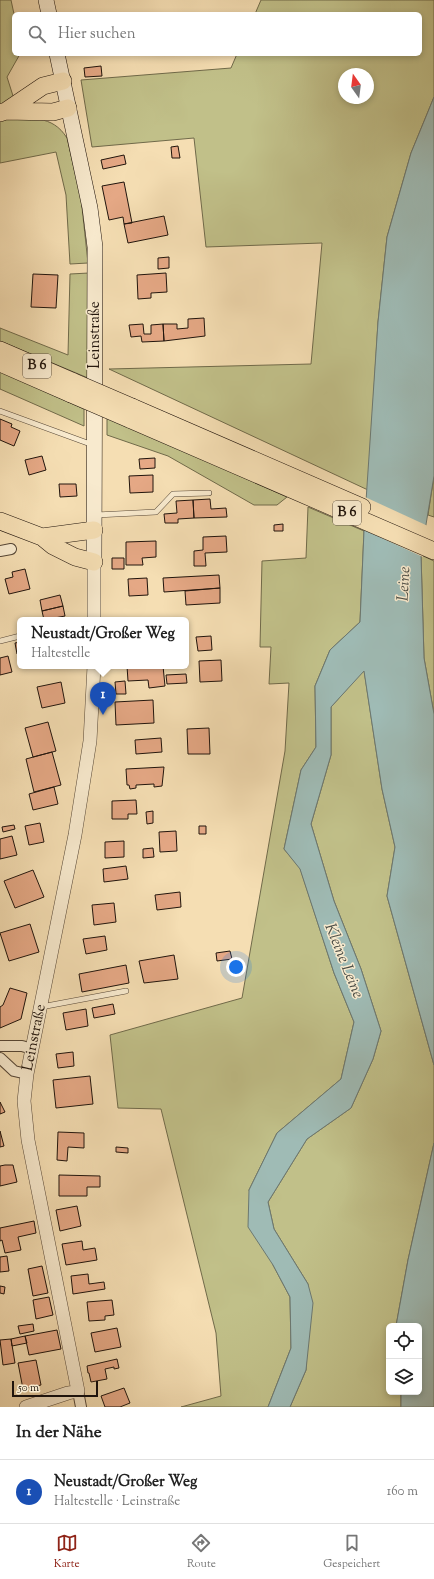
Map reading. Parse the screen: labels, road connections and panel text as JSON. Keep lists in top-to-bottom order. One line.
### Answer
{"streets":{"highway":["B 6"],"main road":["Leinstraße"]},"water":["Leine","Kleine Leine"],"scale_bar":"50 m","north":"top","page":{"search":"Hier suchen","popup":["Neustadt/Großer Weg","Haltestelle"],"pins":"1","scale":"50 m","heading":"In der Nähe","list":[{"mark":"1","name":"Neustadt/Großer Weg","note":"Haltestelle · Leinstraße","value":"160 m"}],"nav":["Karte","Route","Gespeichert"]}}
